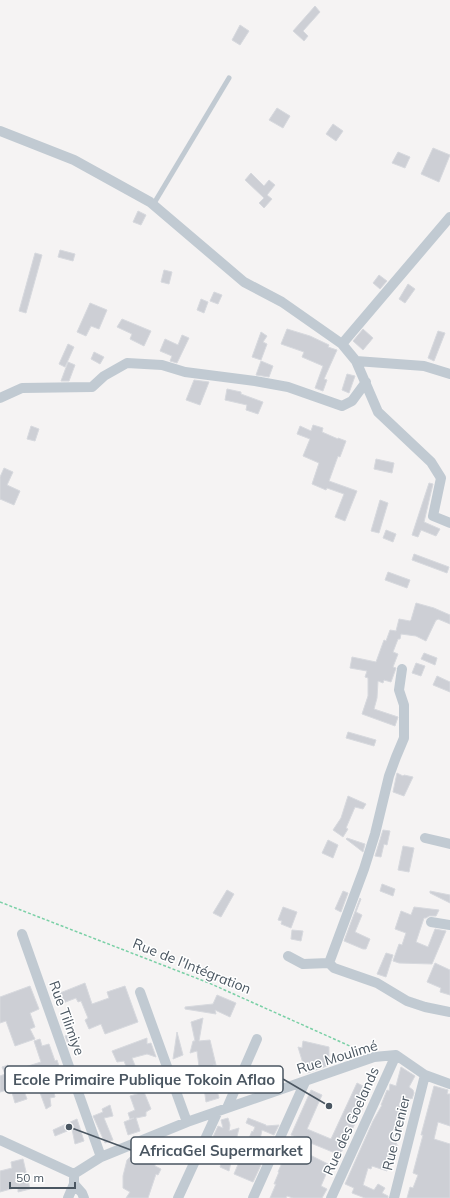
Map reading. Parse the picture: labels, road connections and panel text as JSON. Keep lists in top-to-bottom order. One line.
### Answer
{"streets":{"street":["Rue Tilimiye","Rue Moulimé","Rue des Goelands","Rue Grenier"],"path":["Rue de l'Intégration"]},"crossings":[["Rue de l'Intégration","Rue Moulimé"],["Rue Tilimiye","Rue Moulimé"],["Rue Moulimé","Rue des Goelands"],["Rue Moulimé","Rue Grenier"]],"places":["Ecole Primaire Publique Tokoin Aflao","AfricaGel Supermarket"],"scale_bar":"50 m"}
